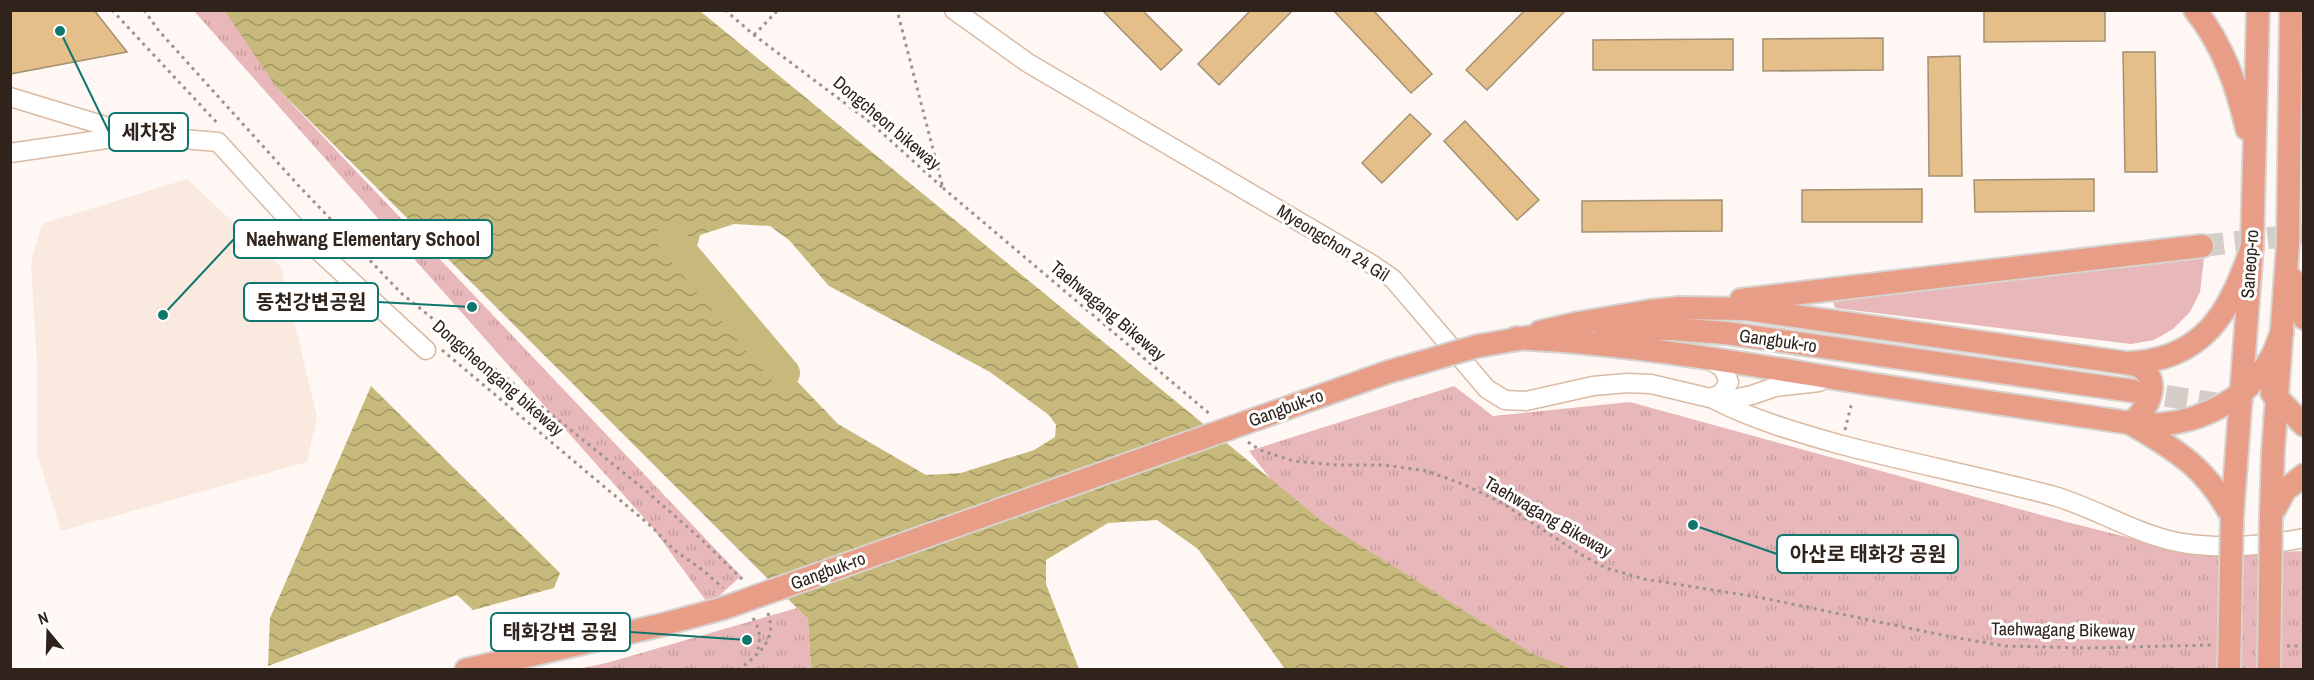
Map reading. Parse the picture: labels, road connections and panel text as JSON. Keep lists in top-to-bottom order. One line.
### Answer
{"streets":{"main road":["Saneop-ro","Gangbuk-ro"],"street":["Myeongchon 24 Gil"],"path":["Dongcheon bikeway","Taehwagang Bikeway","Dongcheongang bikeway"]},"crossings":[["Dongcheon bikeway","Taehwagang Bikeway"],["Gangbuk-ro","Dongcheongang bikeway"]],"places":["세차장","동천강변공원","Naehwang Elementary School","아산로 태화강 공원","태화강변 공원"],"north":"top"}
